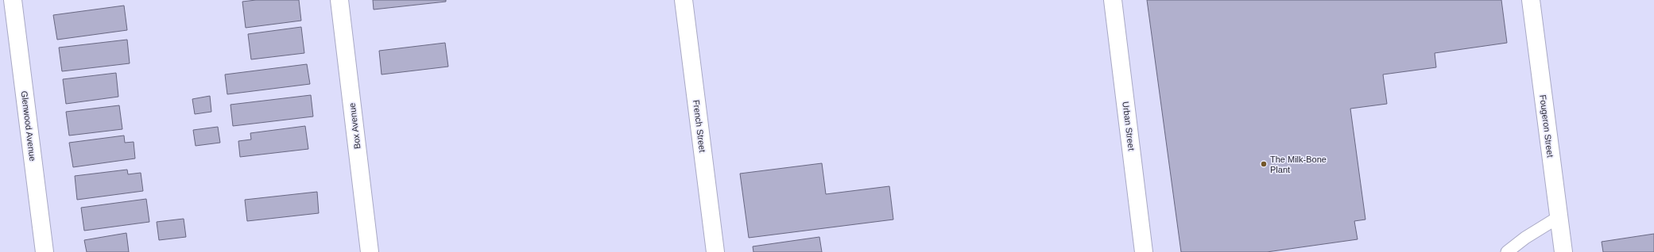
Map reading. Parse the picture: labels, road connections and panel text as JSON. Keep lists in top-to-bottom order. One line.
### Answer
{"streets":{"street":["Glenwood Avenue","Box Avenue","French Street","Urban Street","Fougeron Street"]},"places":["The Milk-Bone Plant"]}
